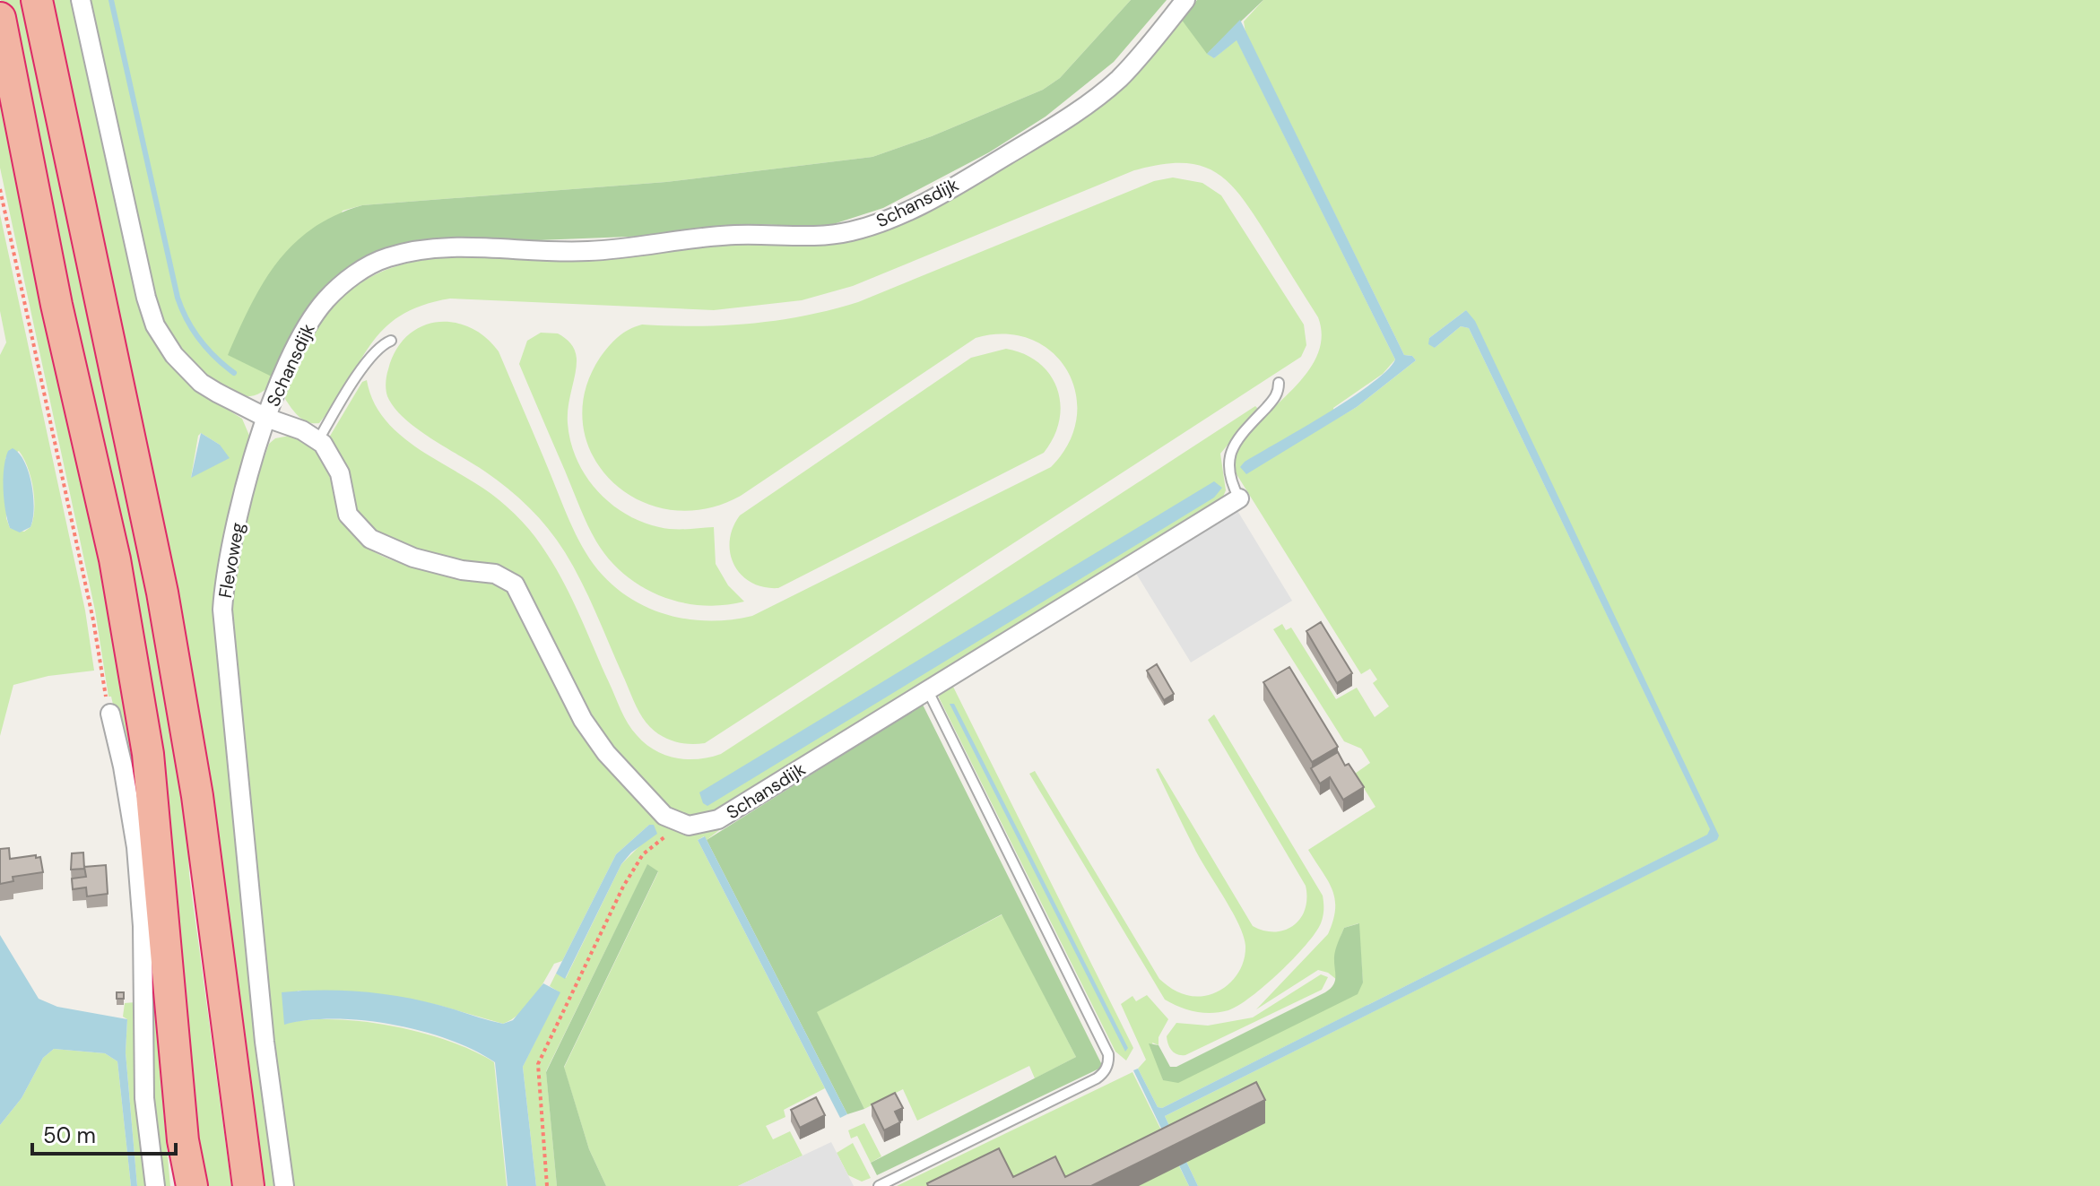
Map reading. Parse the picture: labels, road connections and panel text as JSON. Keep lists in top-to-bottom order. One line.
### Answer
{"streets":{"street":["Schansdijk","Flevoweg"]},"crossings":[["Schansdijk","Flevoweg"]],"scale_bar":"50 m"}
